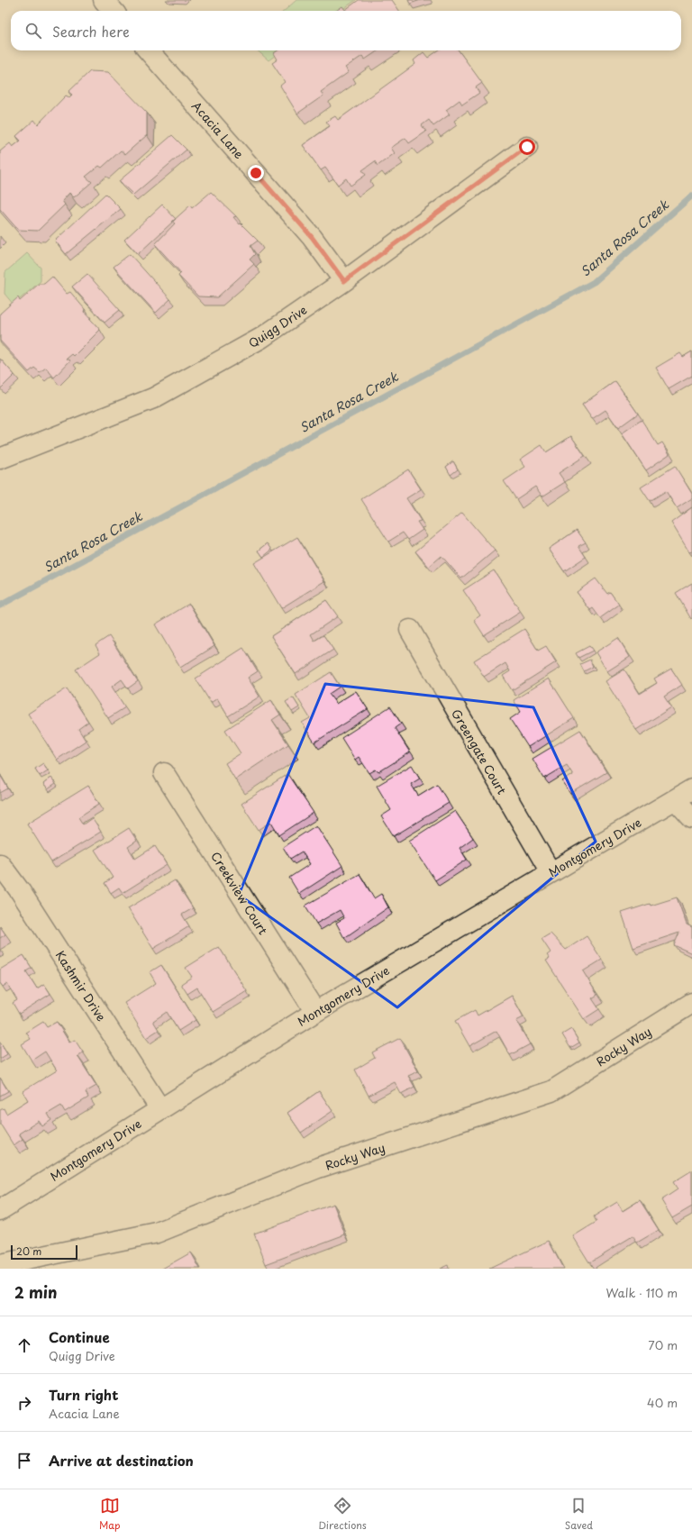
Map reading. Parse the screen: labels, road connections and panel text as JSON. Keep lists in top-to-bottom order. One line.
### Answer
{"streets":{"street":["Acacia Lane","Quigg Drive","Greengate Court","Montgomery Drive","Creekview Court","Kashmir Drive","Rocky Way"]},"crossings":[["Acacia Lane","Quigg Drive"],["Greengate Court","Montgomery Drive"],["Montgomery Drive","Creekview Court"],["Montgomery Drive","Kashmir Drive"]],"water":["Santa Rosa Creek"],"scale_bar":"20 m","page":{"search":"Search here","scale":"20 m","heading":["2 min","Walk · 110 m"],"list":[["Continue","Quigg Drive","70 m"],["Turn right","Acacia Lane","40 m"],"Arrive at destination"],"nav":["Map","Directions","Saved"]}}
